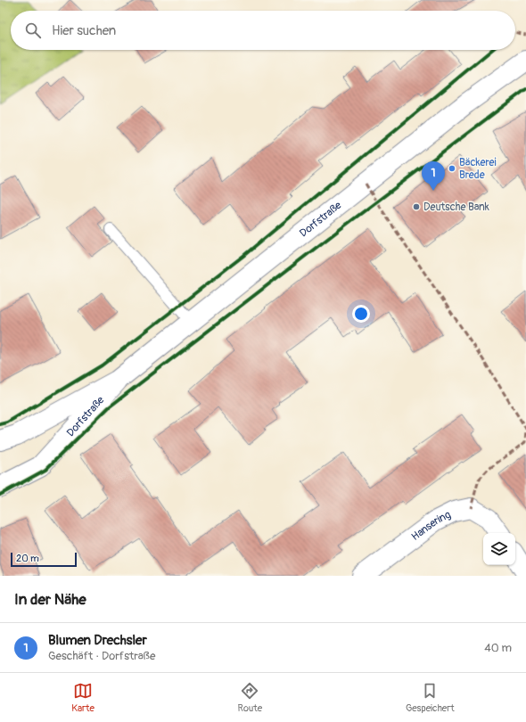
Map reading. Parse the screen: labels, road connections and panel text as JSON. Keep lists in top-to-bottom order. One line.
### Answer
{"streets":{"main road":["Dorfstraße","Hansering"]},"places":["Bäckerei Brede","Deutsche Bank"],"scale_bar":"20 m","page":{"search":"Hier suchen","pins":"1","scale":"20 m","heading":"In der Nähe","list":[{"mark":"1","name":"Blumen Drechsler","note":"Geschäft · Dorfstraße","value":"40 m"}],"nav":["Karte","Route","Gespeichert"]}}
